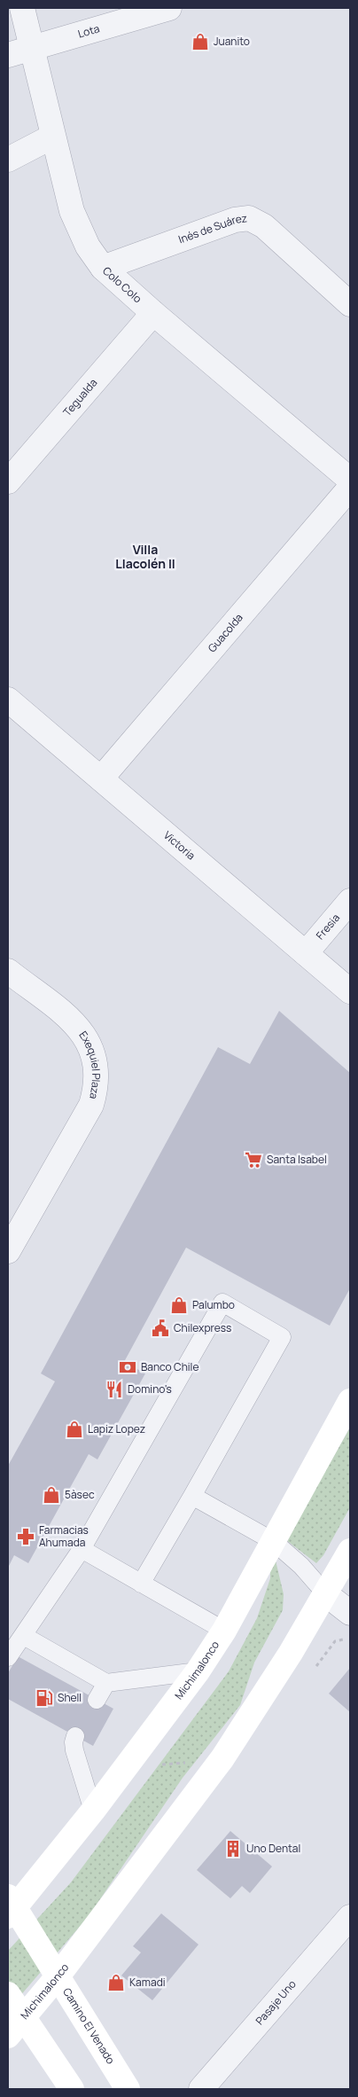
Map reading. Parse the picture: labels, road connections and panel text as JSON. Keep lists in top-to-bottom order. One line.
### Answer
{"streets":{"main road":["Michimalonco","Camino El Venado"],"street":["Lota","Inés de Suárez","Colo Colo","Tegualda","Guacolda","Victoria","Fresia","Exequiel Plaza","Pasaje Uno"]},"crossings":[["Lota","Colo Colo"],["Inés de Suárez","Colo Colo"],["Colo Colo","Tegualda"],["Guacolda","Victoria"],["Victoria","Fresia"],["Michimalonco","Camino El Venado"]],"districts":["Villa Llacolén II"],"places":{"shop":["Juanito","Palumbo","Lapiz Lopez","5àsec","Kamadi"],"supermarket":["Santa Isabel"],"public building":["Chilexpress"],"bank":["Banco Chile"],"restaurant":["Domino's"],"pharmacy":["Farmacias Ahumada"],"fuel station":["Shell"],"building":["Uno Dental"]}}
